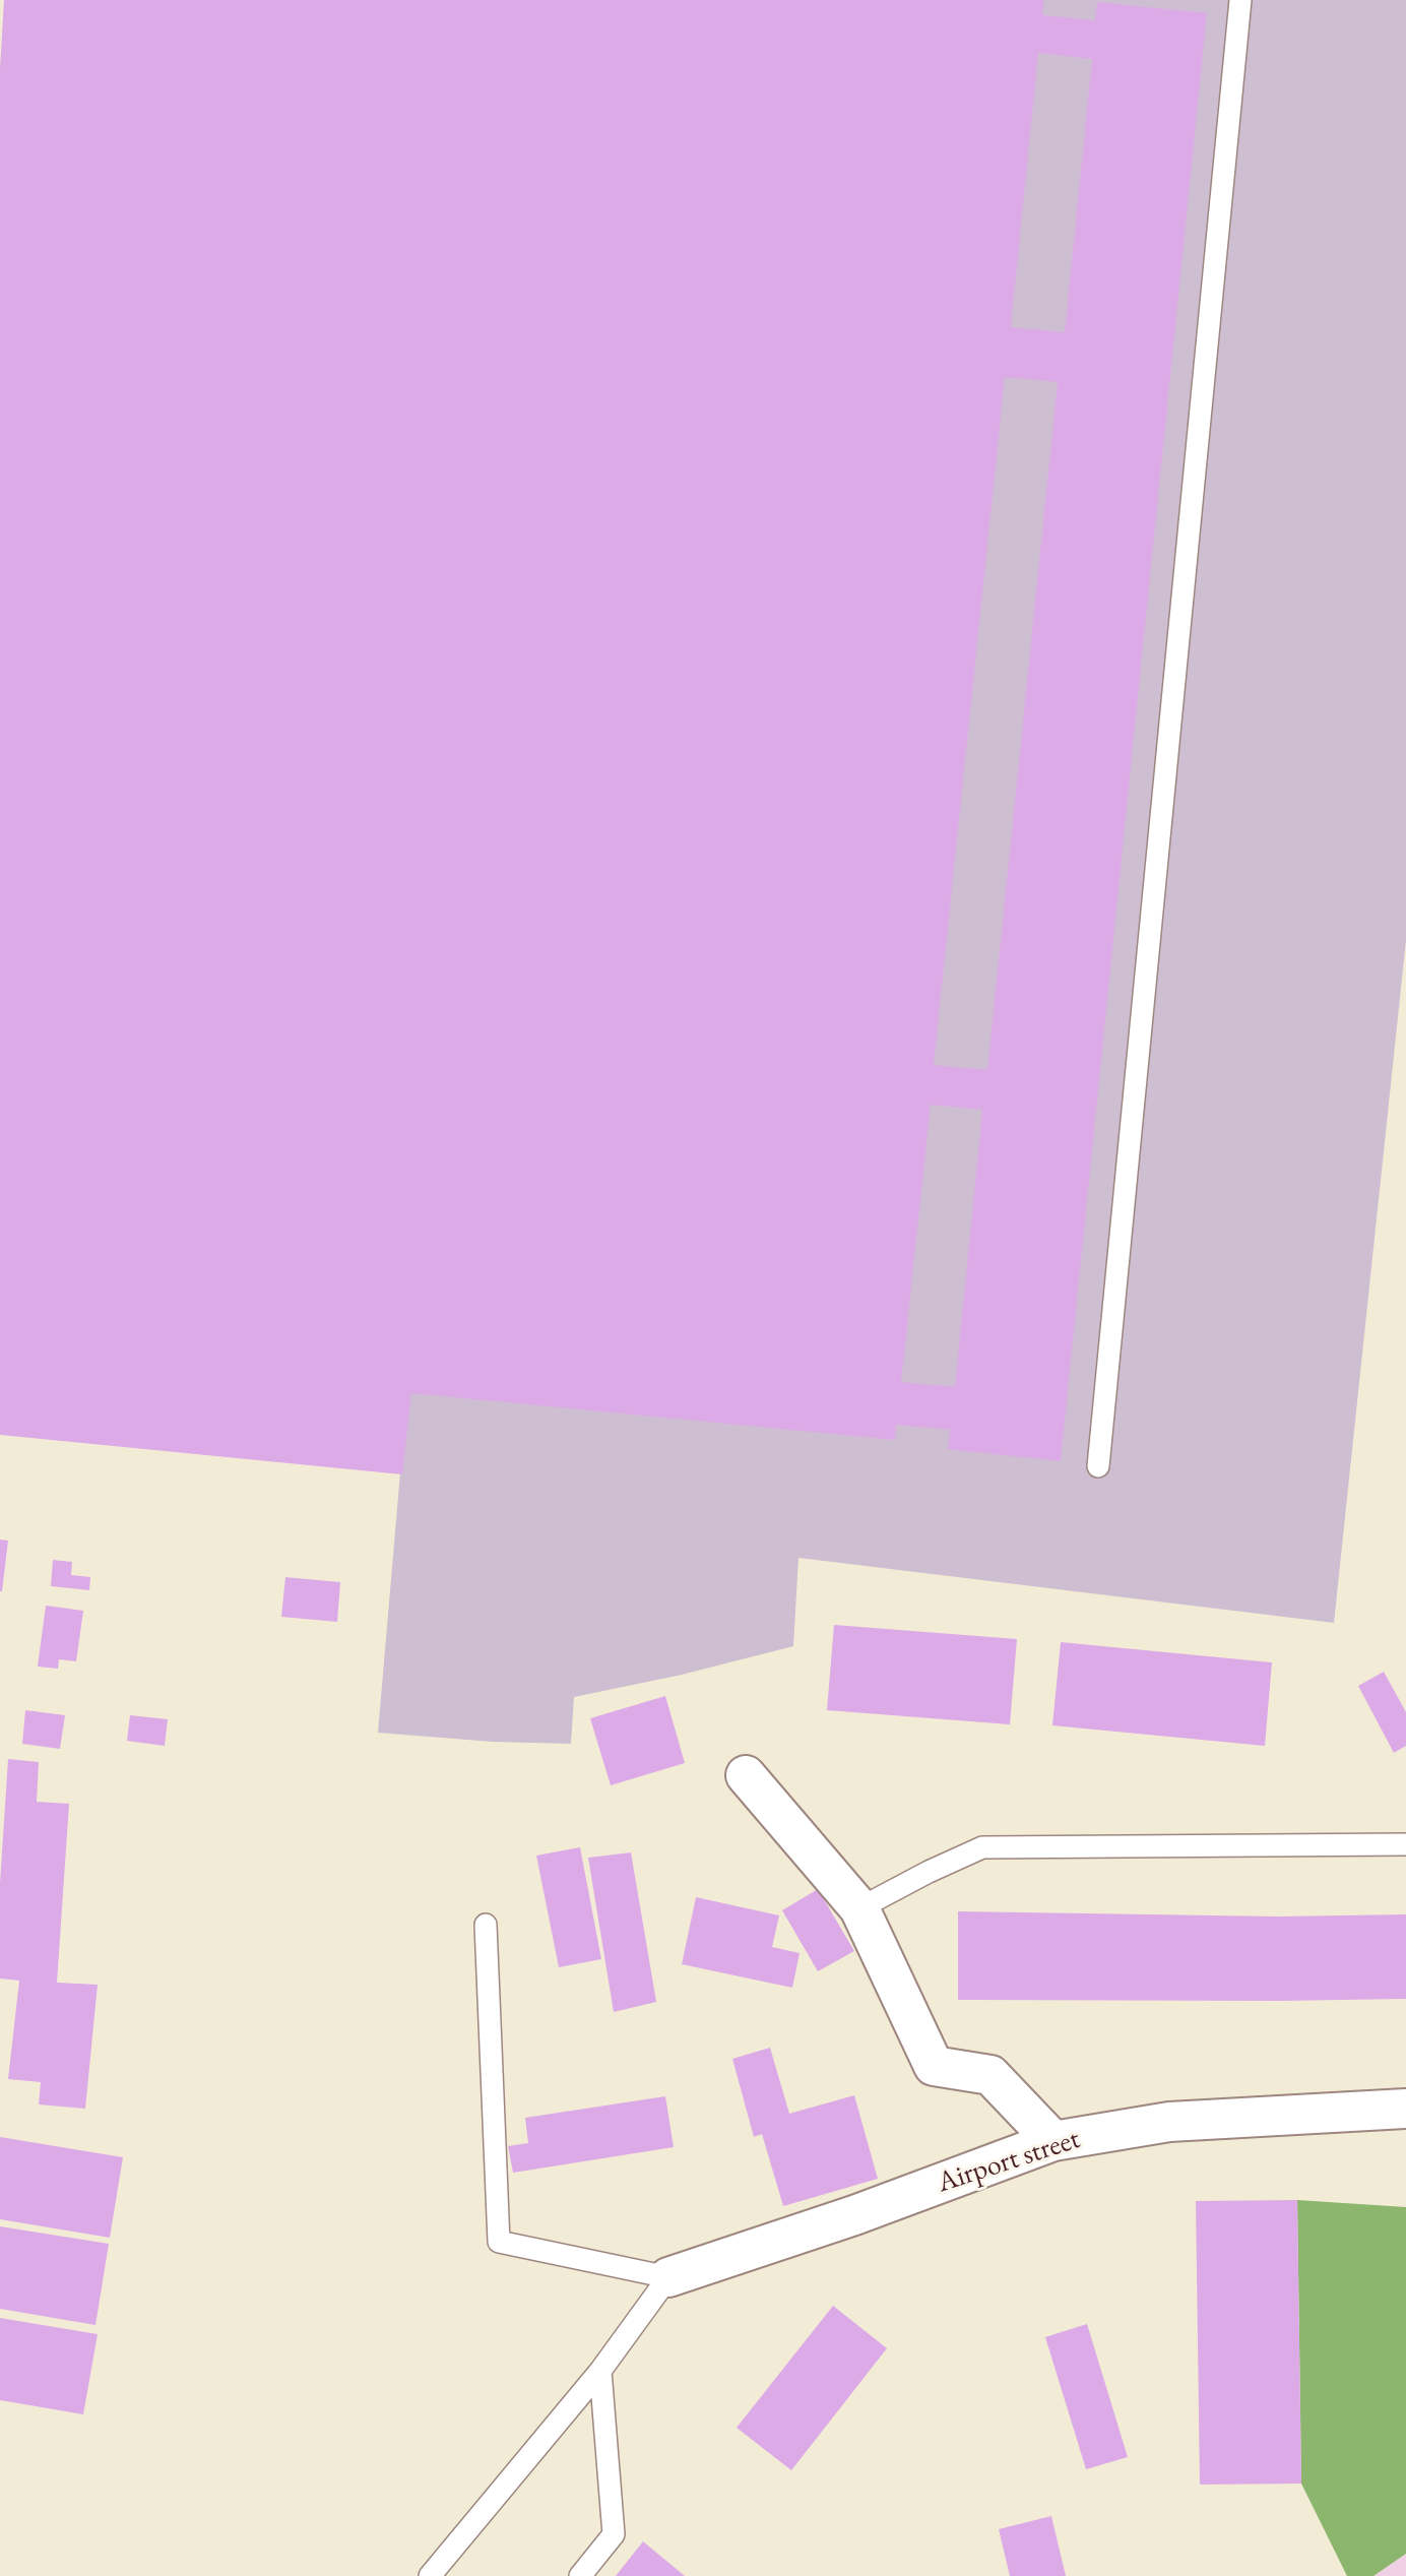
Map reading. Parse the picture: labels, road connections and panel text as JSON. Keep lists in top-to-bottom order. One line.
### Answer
{"streets":{"street":["Аirport street"]}}
